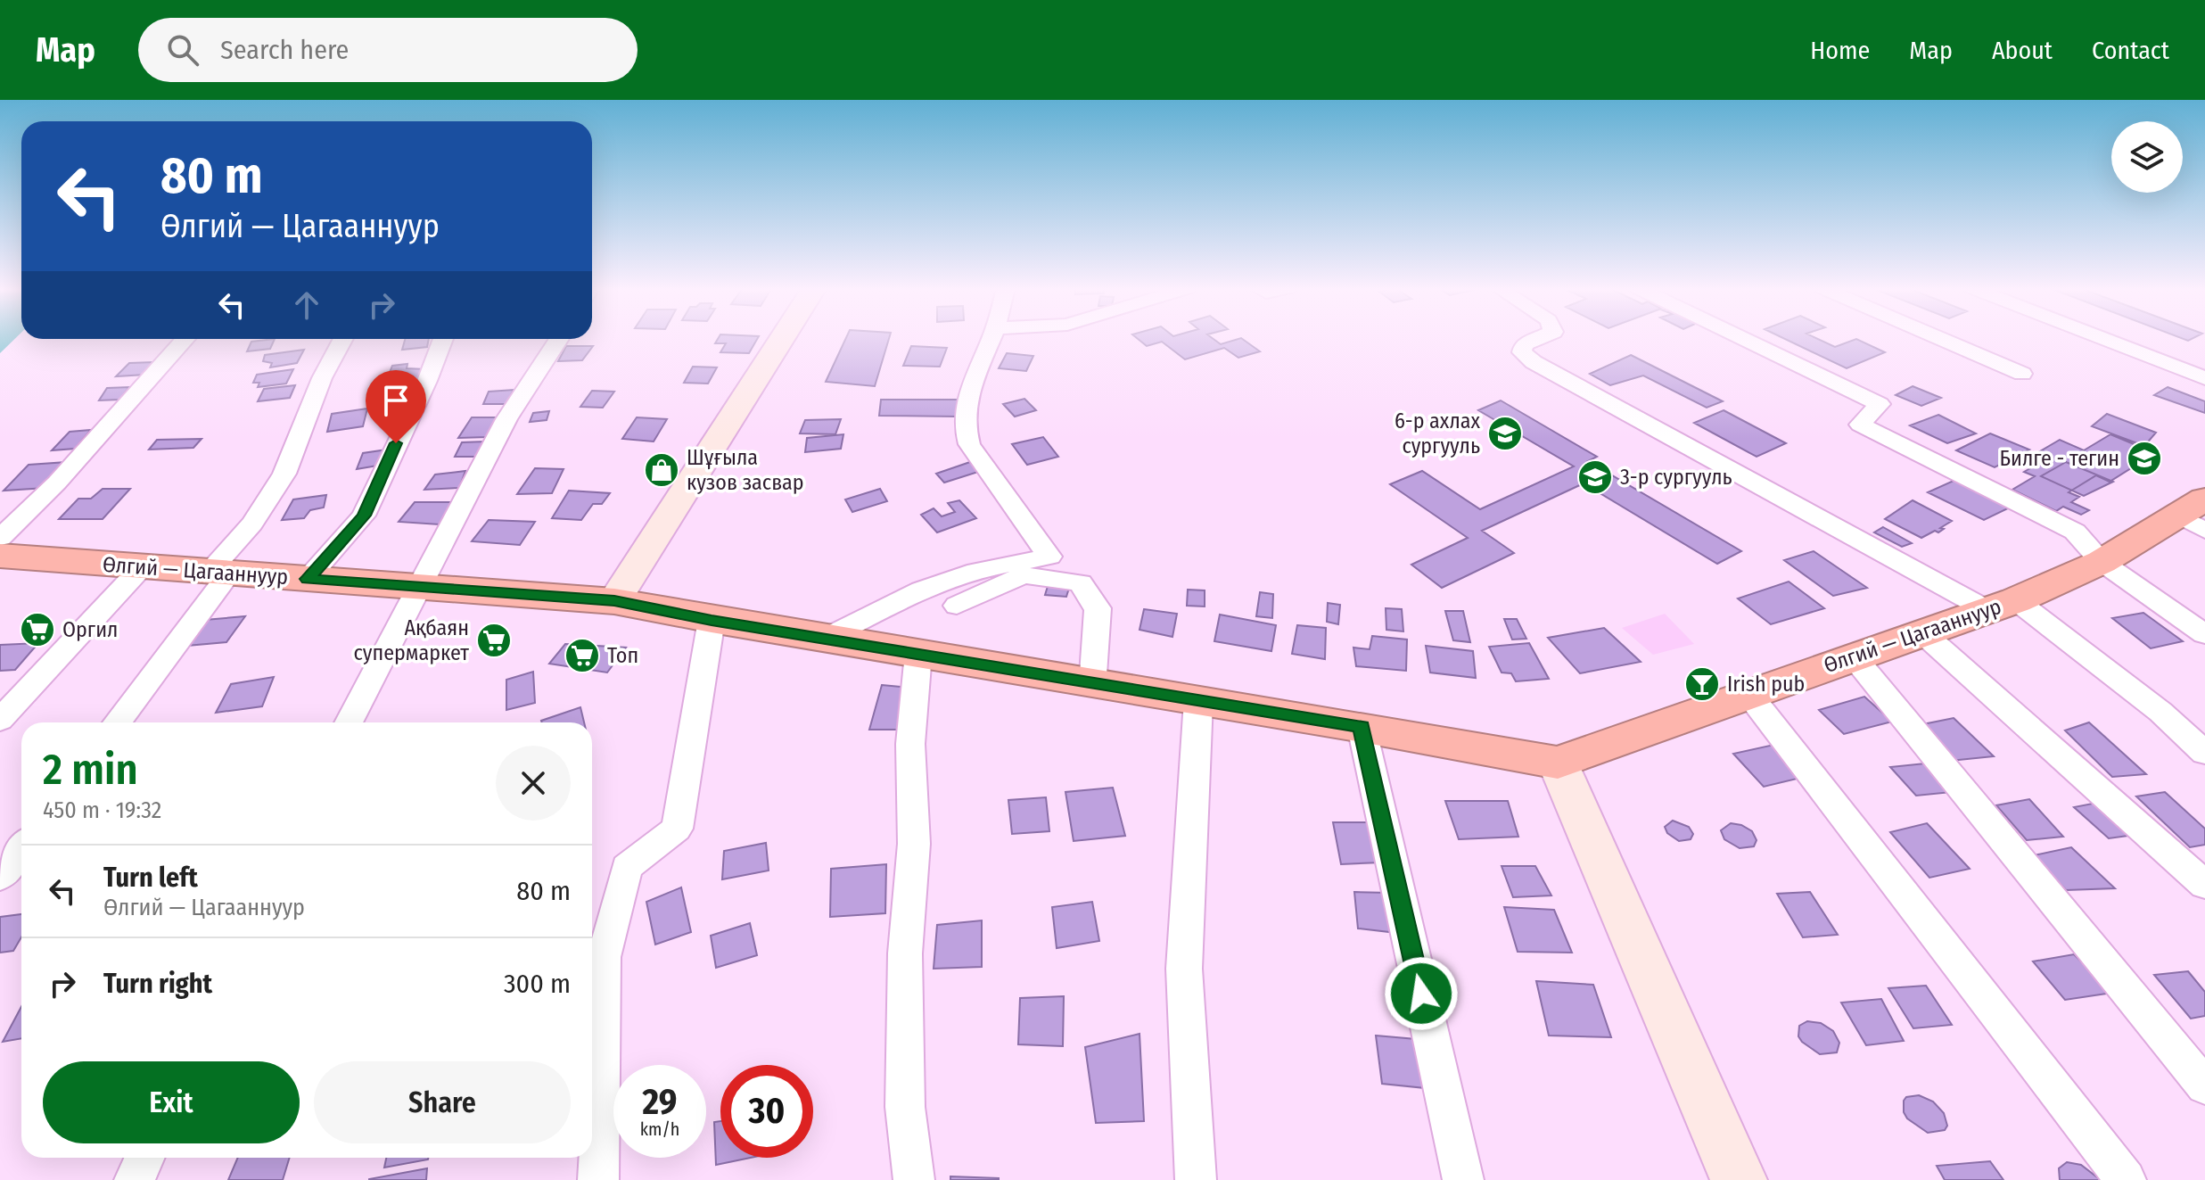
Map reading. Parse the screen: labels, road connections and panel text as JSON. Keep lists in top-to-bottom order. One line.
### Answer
{"streets":{"highway":["Өлгий — Цагааннуур"]},"places":{"school or university":["6-р ахлах сургууль","Билге - тегин","3-р сургууль"],"shop":["Шұғыла кузов засвар"],"supermarket":["Оргил","Ақбаян супермаркет","Топ"],"bar":["Irish pub"]},"page":{"header":"Map","search":"Search here","nav":["Home","Map","About","Contact"],"turn":["80 m","Өлгий — Цагааннуур"],"heading":["2 min","450 m · 19:32"],"list":[{"name":"Turn left","note":"Өлгий — Цагааннуур","value":"80 m"},{"name":"Turn right","value":"300 m"}],"buttons":["Exit","Share"],"speed":"29 km/h","limit":"30"}}
